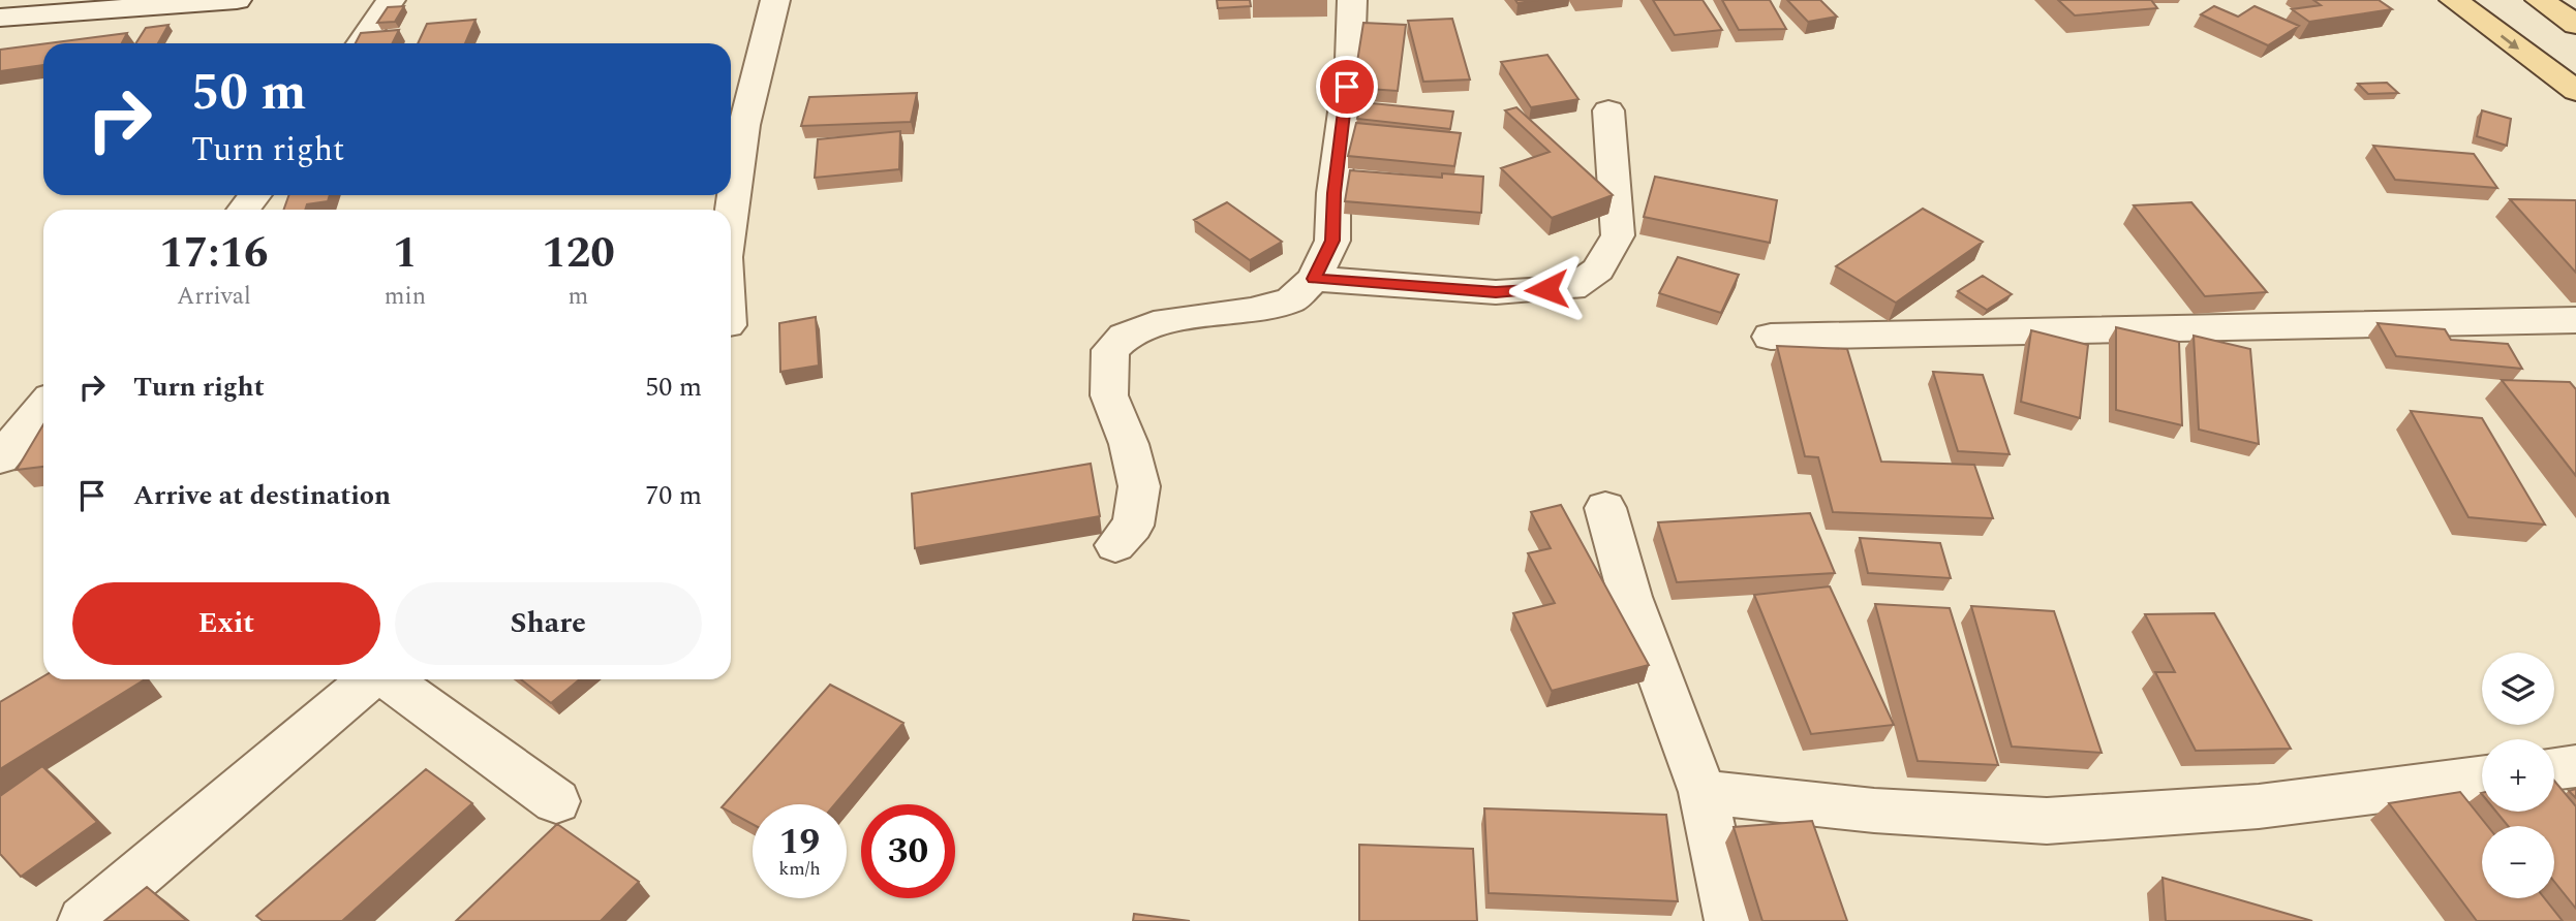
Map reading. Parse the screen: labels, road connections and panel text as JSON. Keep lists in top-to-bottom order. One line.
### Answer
{"page":{"turn":["50 m","Turn right"],"eta":["17:16","Arrival","1","min","120","m"],"list":[{"name":"Turn right","value":"50 m"},{"name":"Arrive at destination","value":"70 m"}],"buttons":["Exit","Share"],"map_buttons":["+","−"],"speed":"19 km/h","limit":"30"}}
